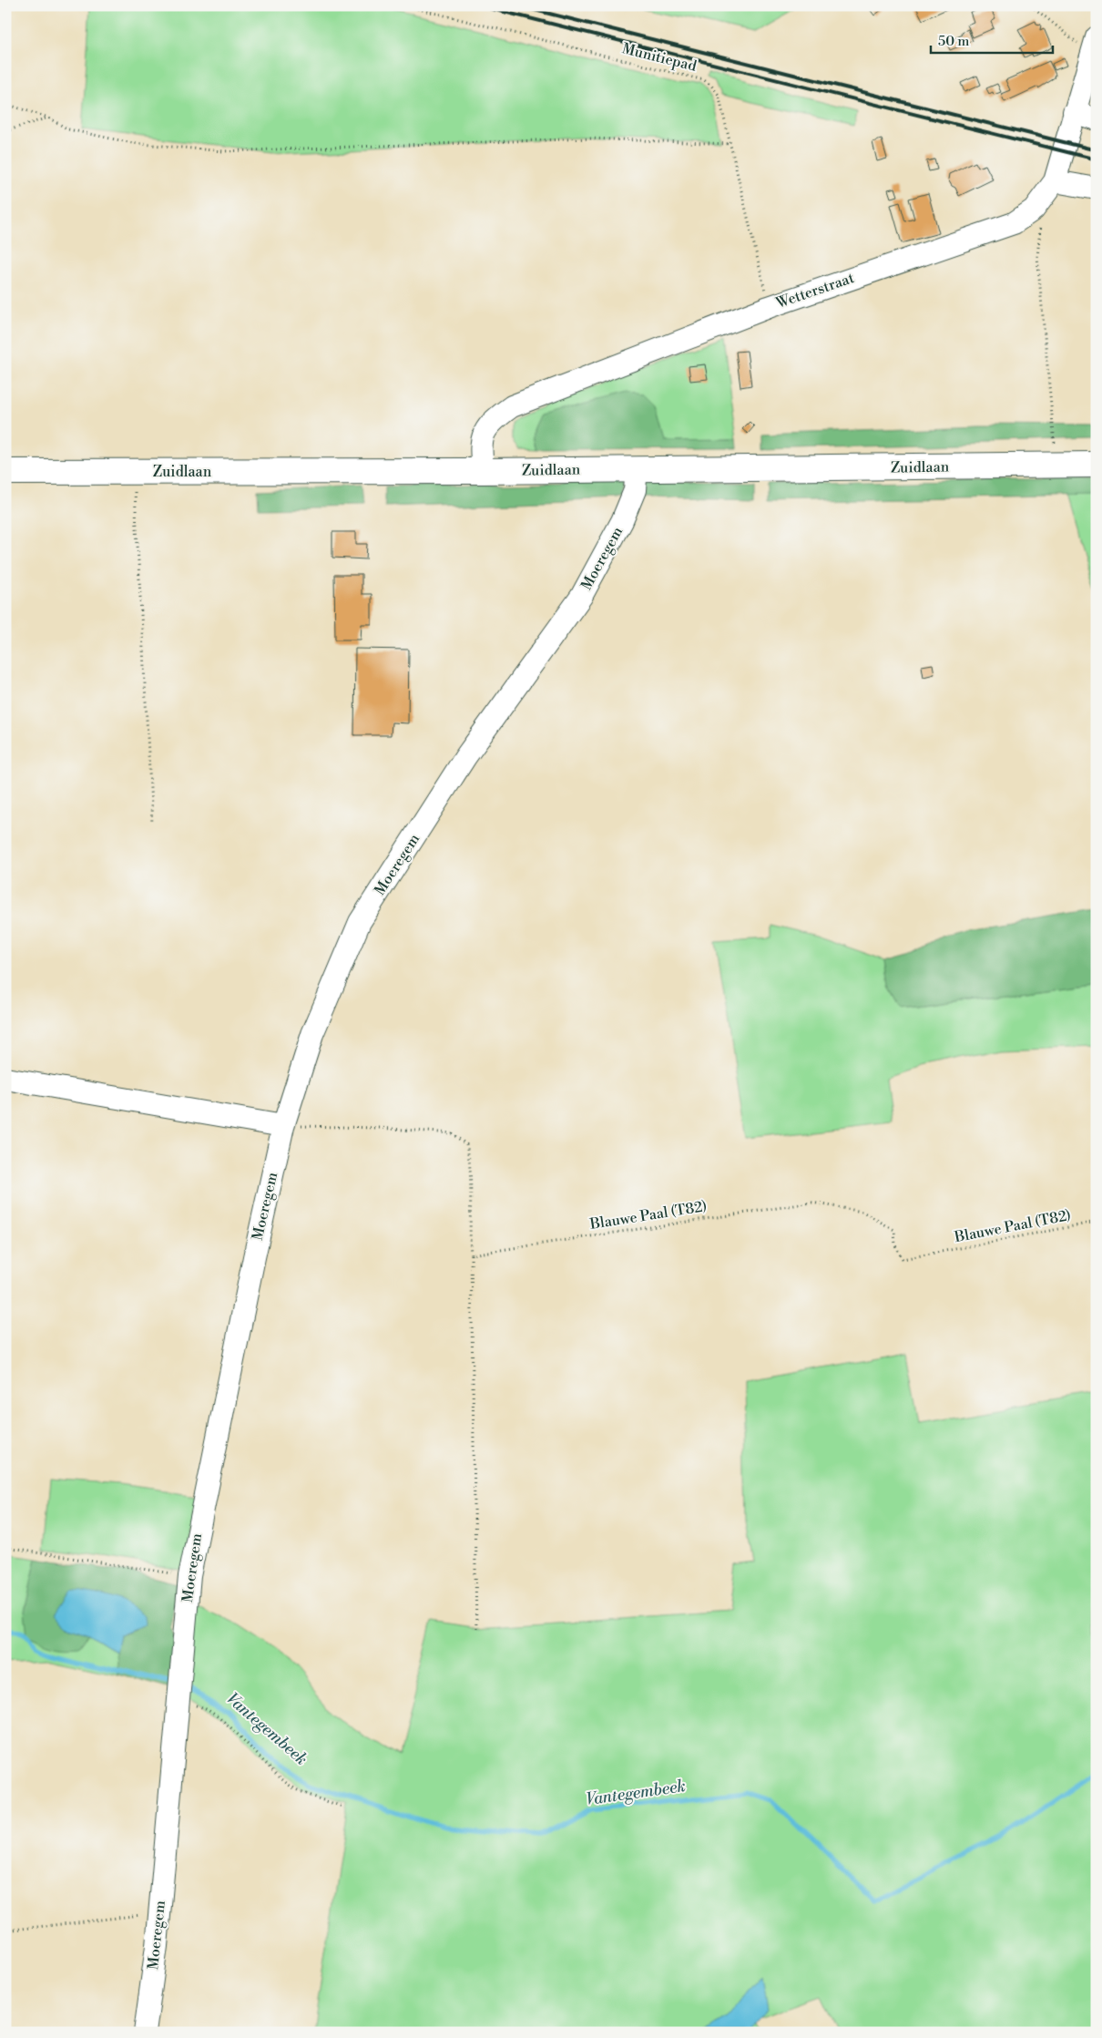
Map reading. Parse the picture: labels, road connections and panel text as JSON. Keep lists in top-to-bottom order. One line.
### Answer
{"streets":{"main road":["Zuidlaan"],"street":["Wetterstraat","Moeregem"],"path":["Munitiepad","Blauwe Paal (T82)"]},"crossings":[["Munitiepad","Wetterstraat"],["Wetterstraat","Zuidlaan"],["Zuidlaan","Moeregem"]],"water":["Vantegembeek"],"scale_bar":"50 m"}
